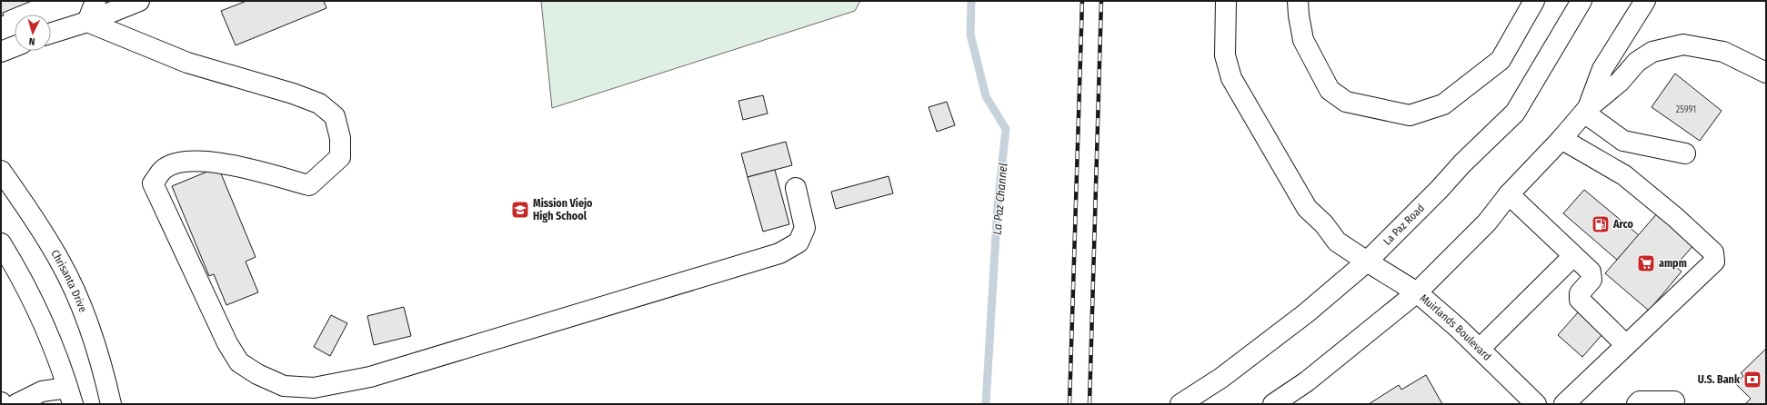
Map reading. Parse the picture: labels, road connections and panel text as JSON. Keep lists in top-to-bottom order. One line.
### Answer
{"streets":{"main road":["La Paz Road","Chrisanta Drive","Muirlands Boulevard"]},"crossings":[["La Paz Road","Muirlands Boulevard"]],"water":["La Paz Channel"],"places":{"school or university":["Mission Viejo High School"],"fuel station":["Arco"],"supermarket":["ampm"],"bank":["U.S. Bank"]},"house_numbers":["25991"],"north":"bottom"}
